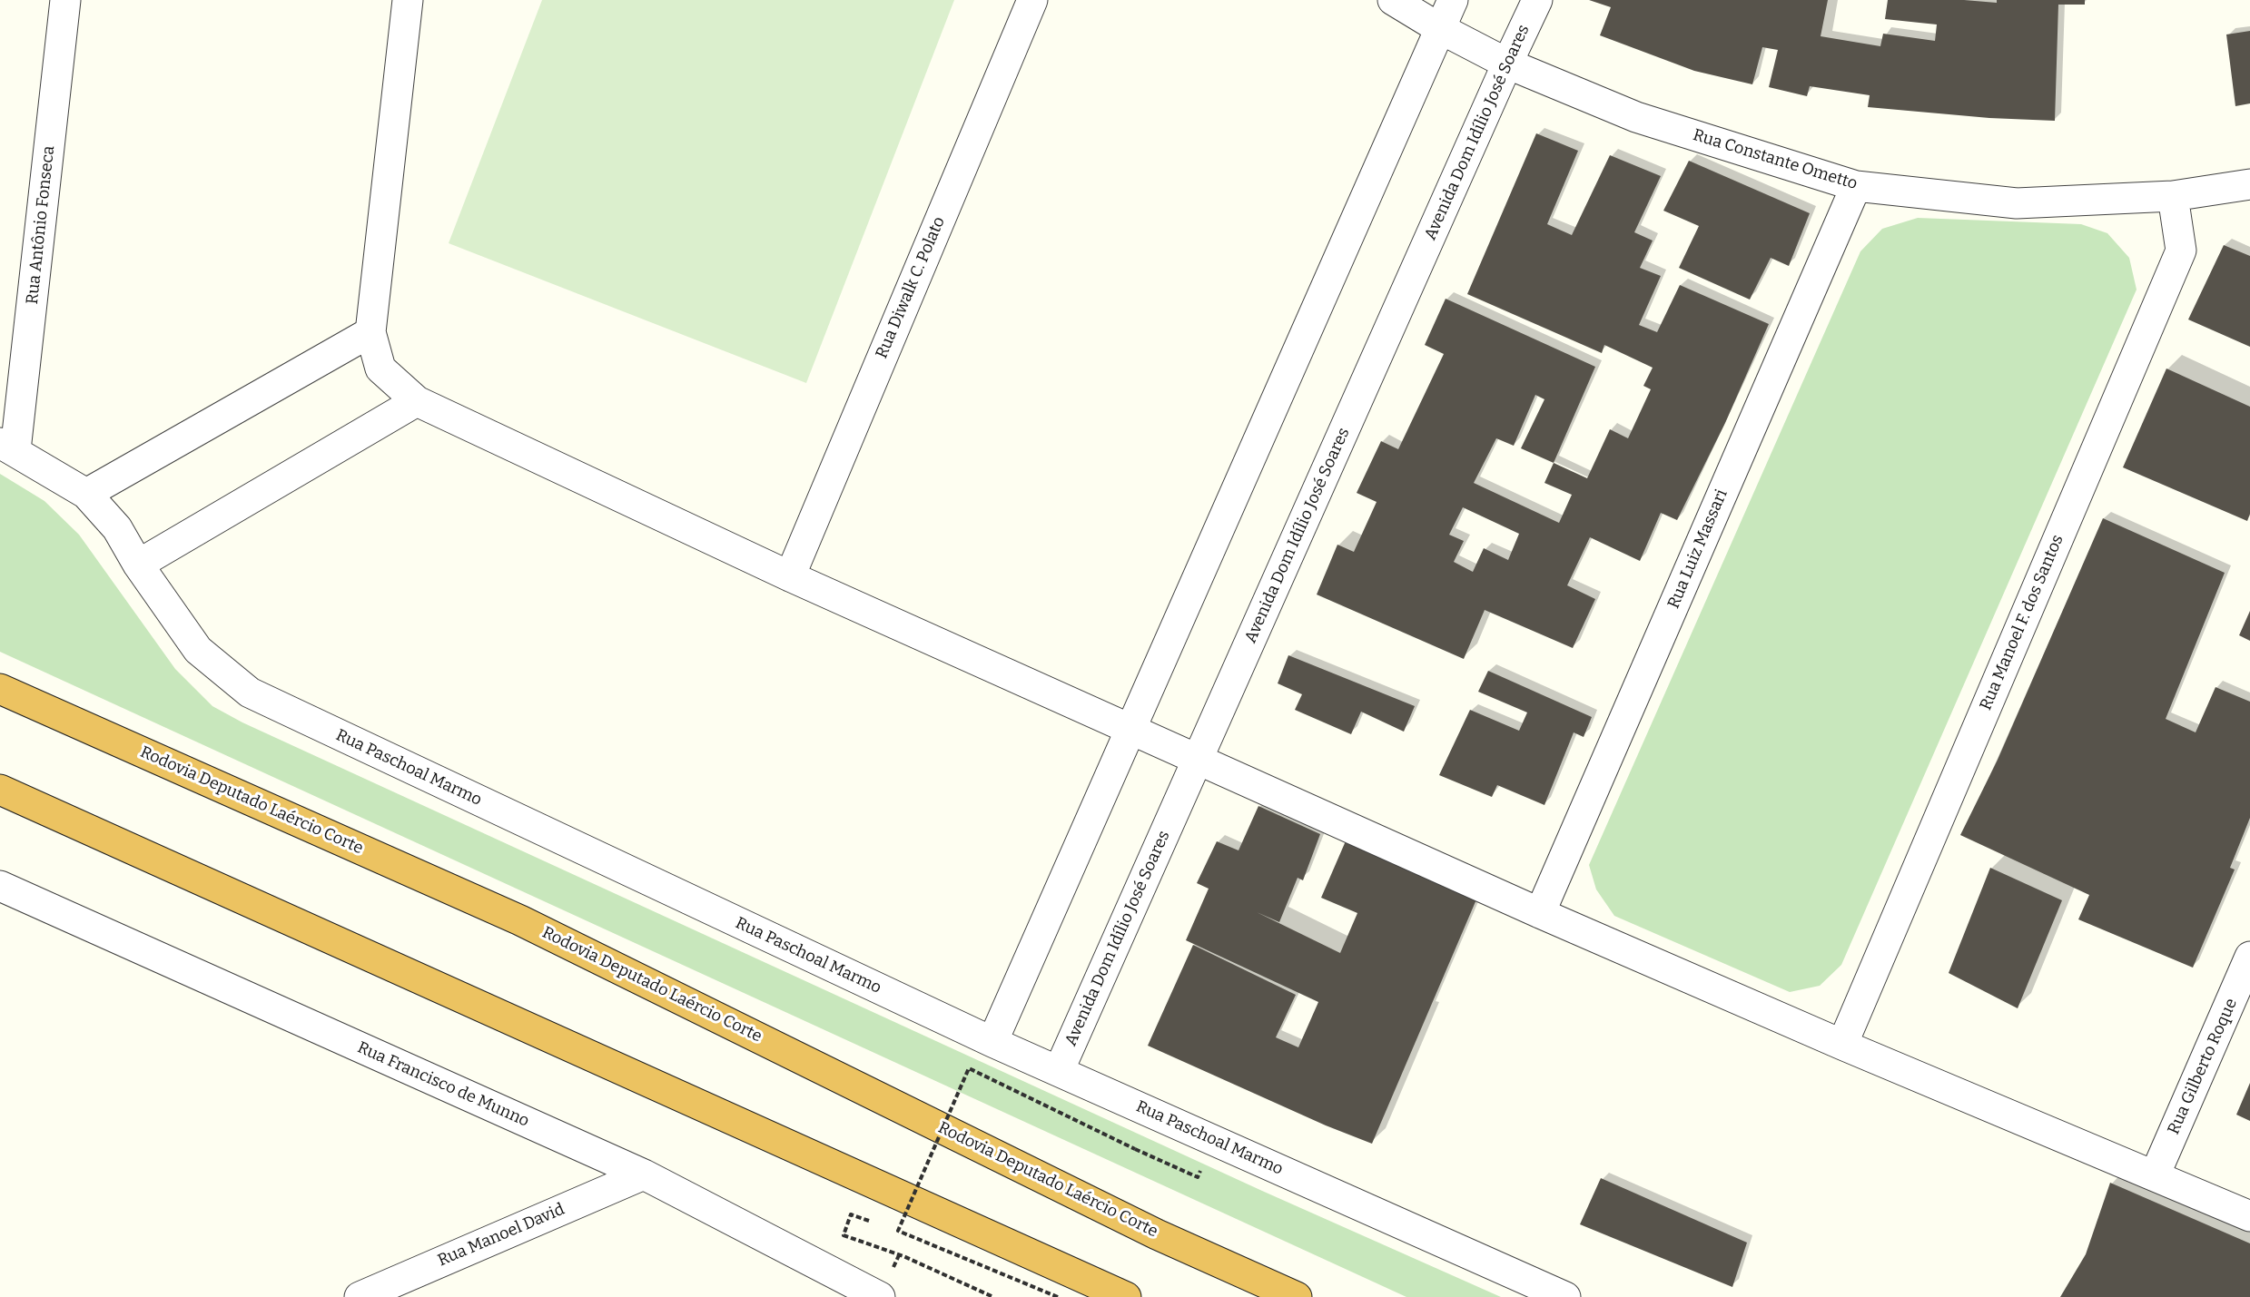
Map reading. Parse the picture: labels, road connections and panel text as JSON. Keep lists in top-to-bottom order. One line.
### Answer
{"streets":{"highway":["Rodovia Deputado Laércio Corte"],"street":["Avenida Dom Idílio José Soares","Rua Constante Ometto","Rua Antônio Fonseca","Rua Diwalk C. Polato","Rua Luiz Massari","Rua Manoel F. dos Santos","Rua Paschoal Marmo","Rua Gilberto Roque","Rua Francisco de Munno","Rua Manoel David"]},"crossings":[["Avenida Dom Idílio José Soares","Rua Constante Ometto"],["Avenida Dom Idílio José Soares","Rua Paschoal Marmo"],["Rua Constante Ometto","Rua Luiz Massari"],["Rua Constante Ometto","Rua Manoel F. dos Santos"],["Rua Antônio Fonseca","Rua Paschoal Marmo"],["Rua Francisco de Munno","Rua Manoel David"]]}
